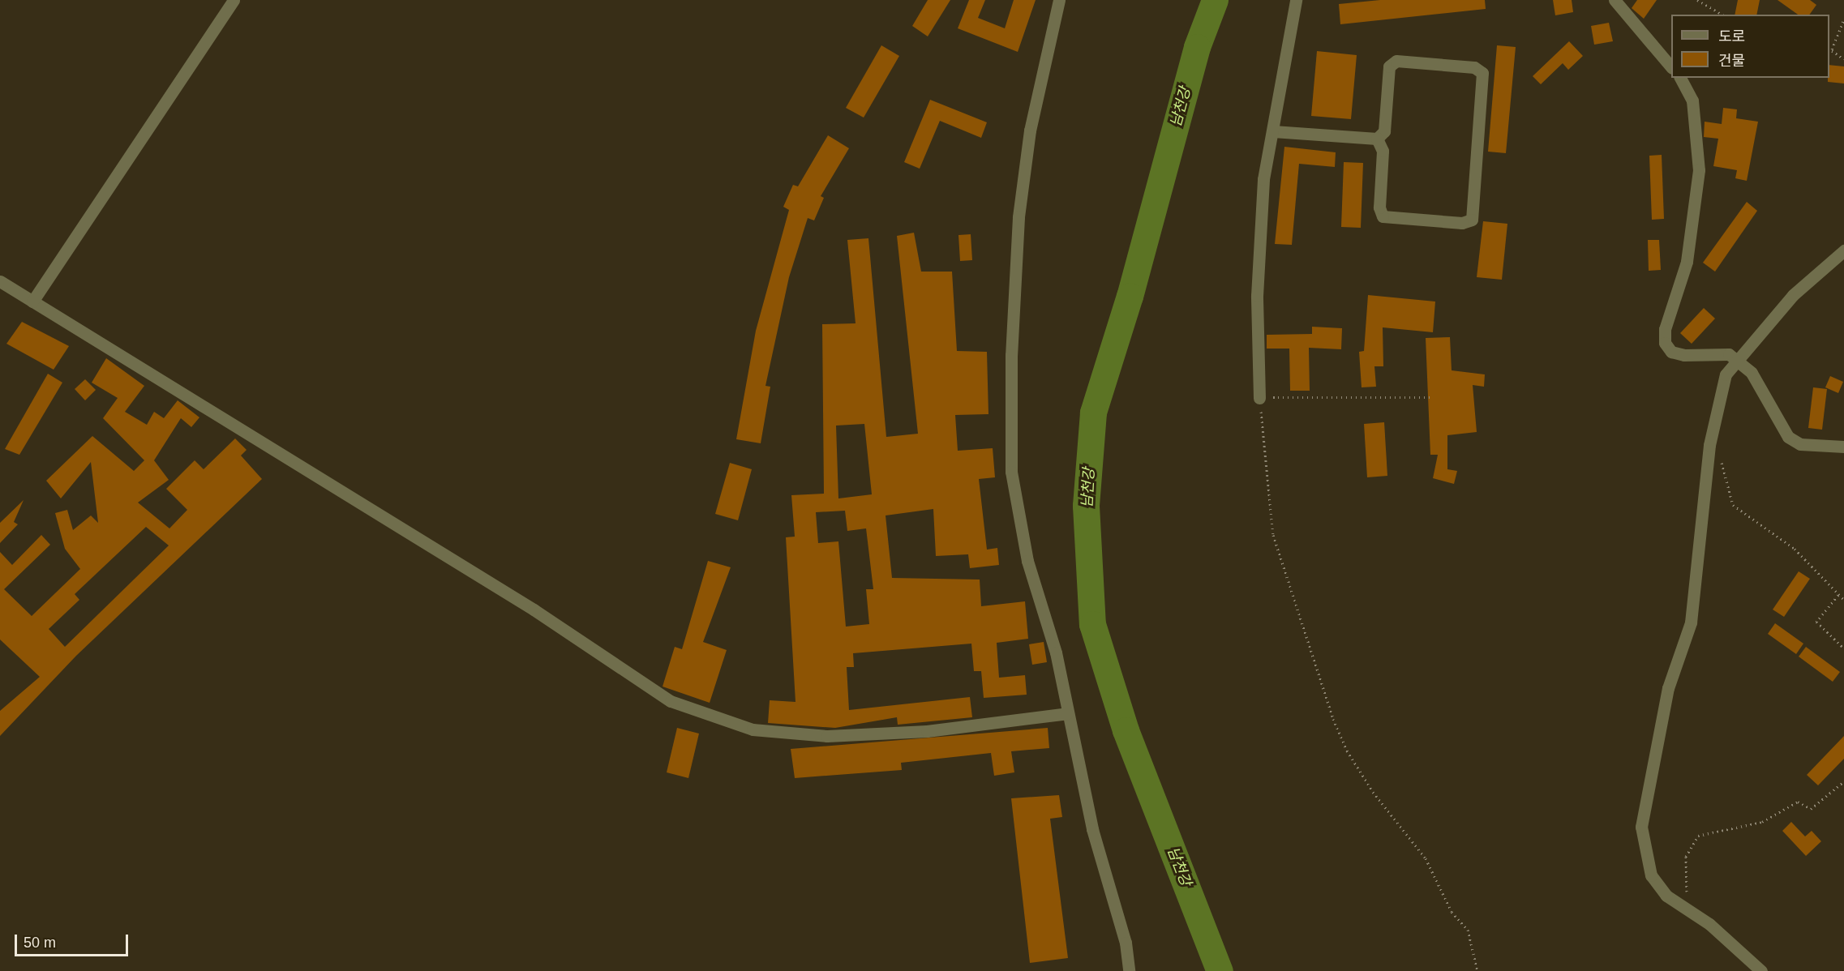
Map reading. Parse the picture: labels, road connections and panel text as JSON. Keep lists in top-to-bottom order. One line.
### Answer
{"water":["남천강"],"legend":["도로","건물"],"scale_bar":"50 m"}
